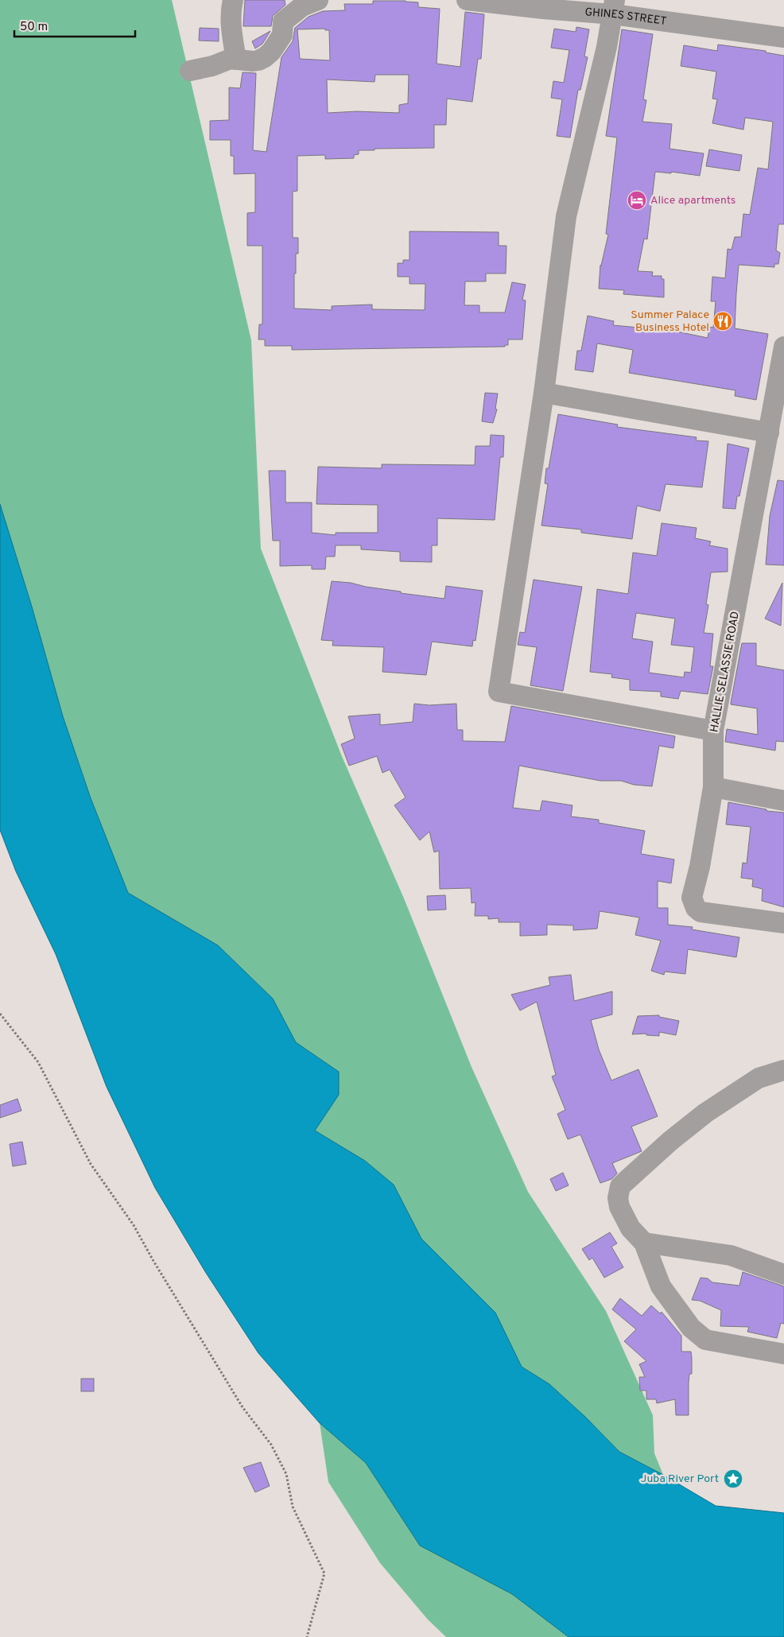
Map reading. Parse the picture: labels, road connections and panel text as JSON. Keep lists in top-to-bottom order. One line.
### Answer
{"streets":{"street":["GHINES STREET","HALLIE SELASSIE ROAD"]},"places":{"hotel":["Alice apartments"],"restaurant":["Summer Palace Business Hotel"],"place":["Juba River Port"]},"scale_bar":"50 m"}
